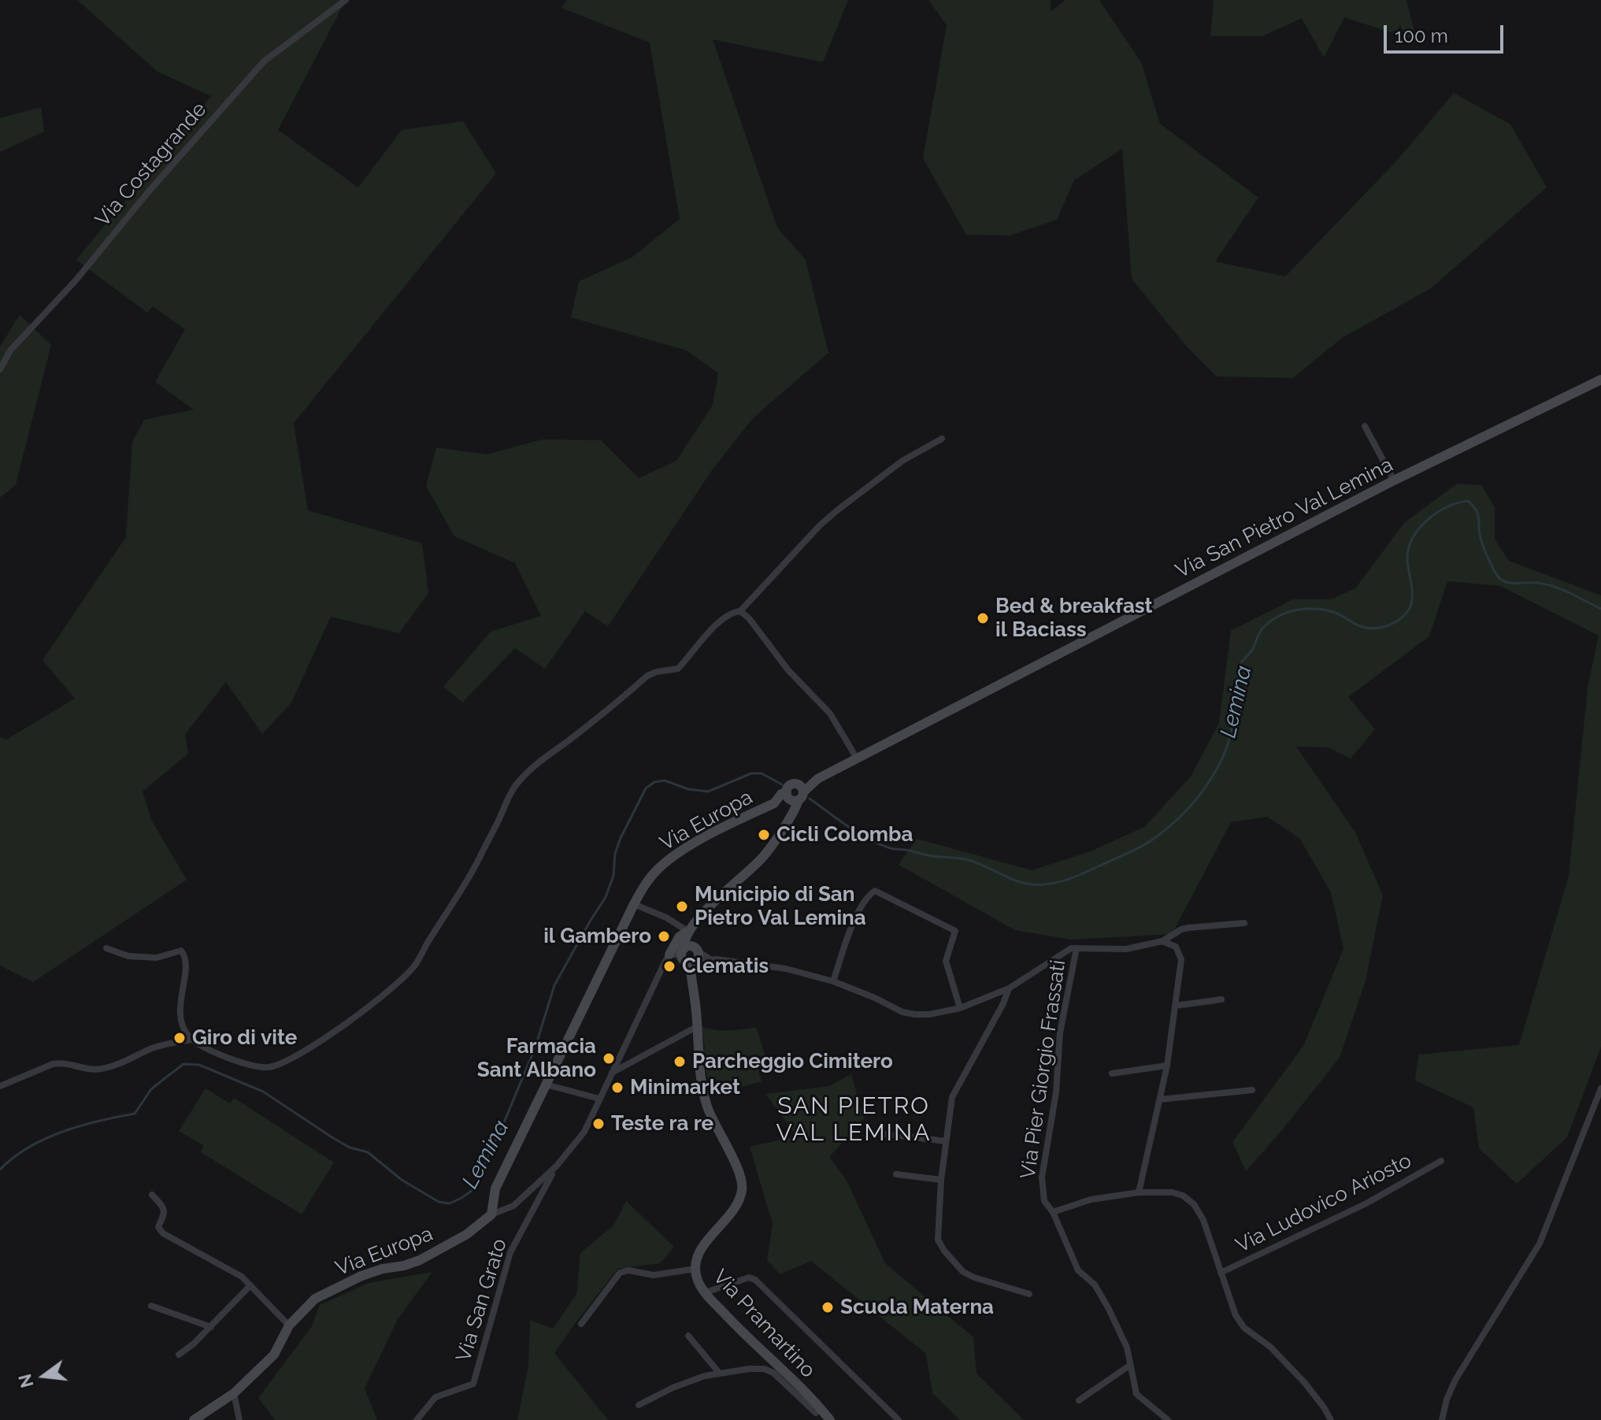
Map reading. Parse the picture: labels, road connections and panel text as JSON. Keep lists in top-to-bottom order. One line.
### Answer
{"streets":{"street":["Via Costagrande","Via San Pietro Val Lemina","Via Europa","Via Pier Giorgio Frassati","Via Ludovico Ariosto","Via San Grato","Via Pramartino"]},"crossings":[["Via San Pietro Val Lemina","Via Europa"],["Via Pier Giorgio Frassati","Via Pramartino"]],"districts":["SAN PIETRO VAL LEMINA"],"water":["Lemina"],"places":["Bed & breakfast il Baciass","Cicli Colomba","Municipio di San Pietro Val Lemina","il Gambero","Clematis","Giro di vite","Farmacia Sant Albano","Parcheggio Cimitero","Minimarket","Teste ra re","Scuola Materna"],"scale_bar":"100 m","north":"left"}
